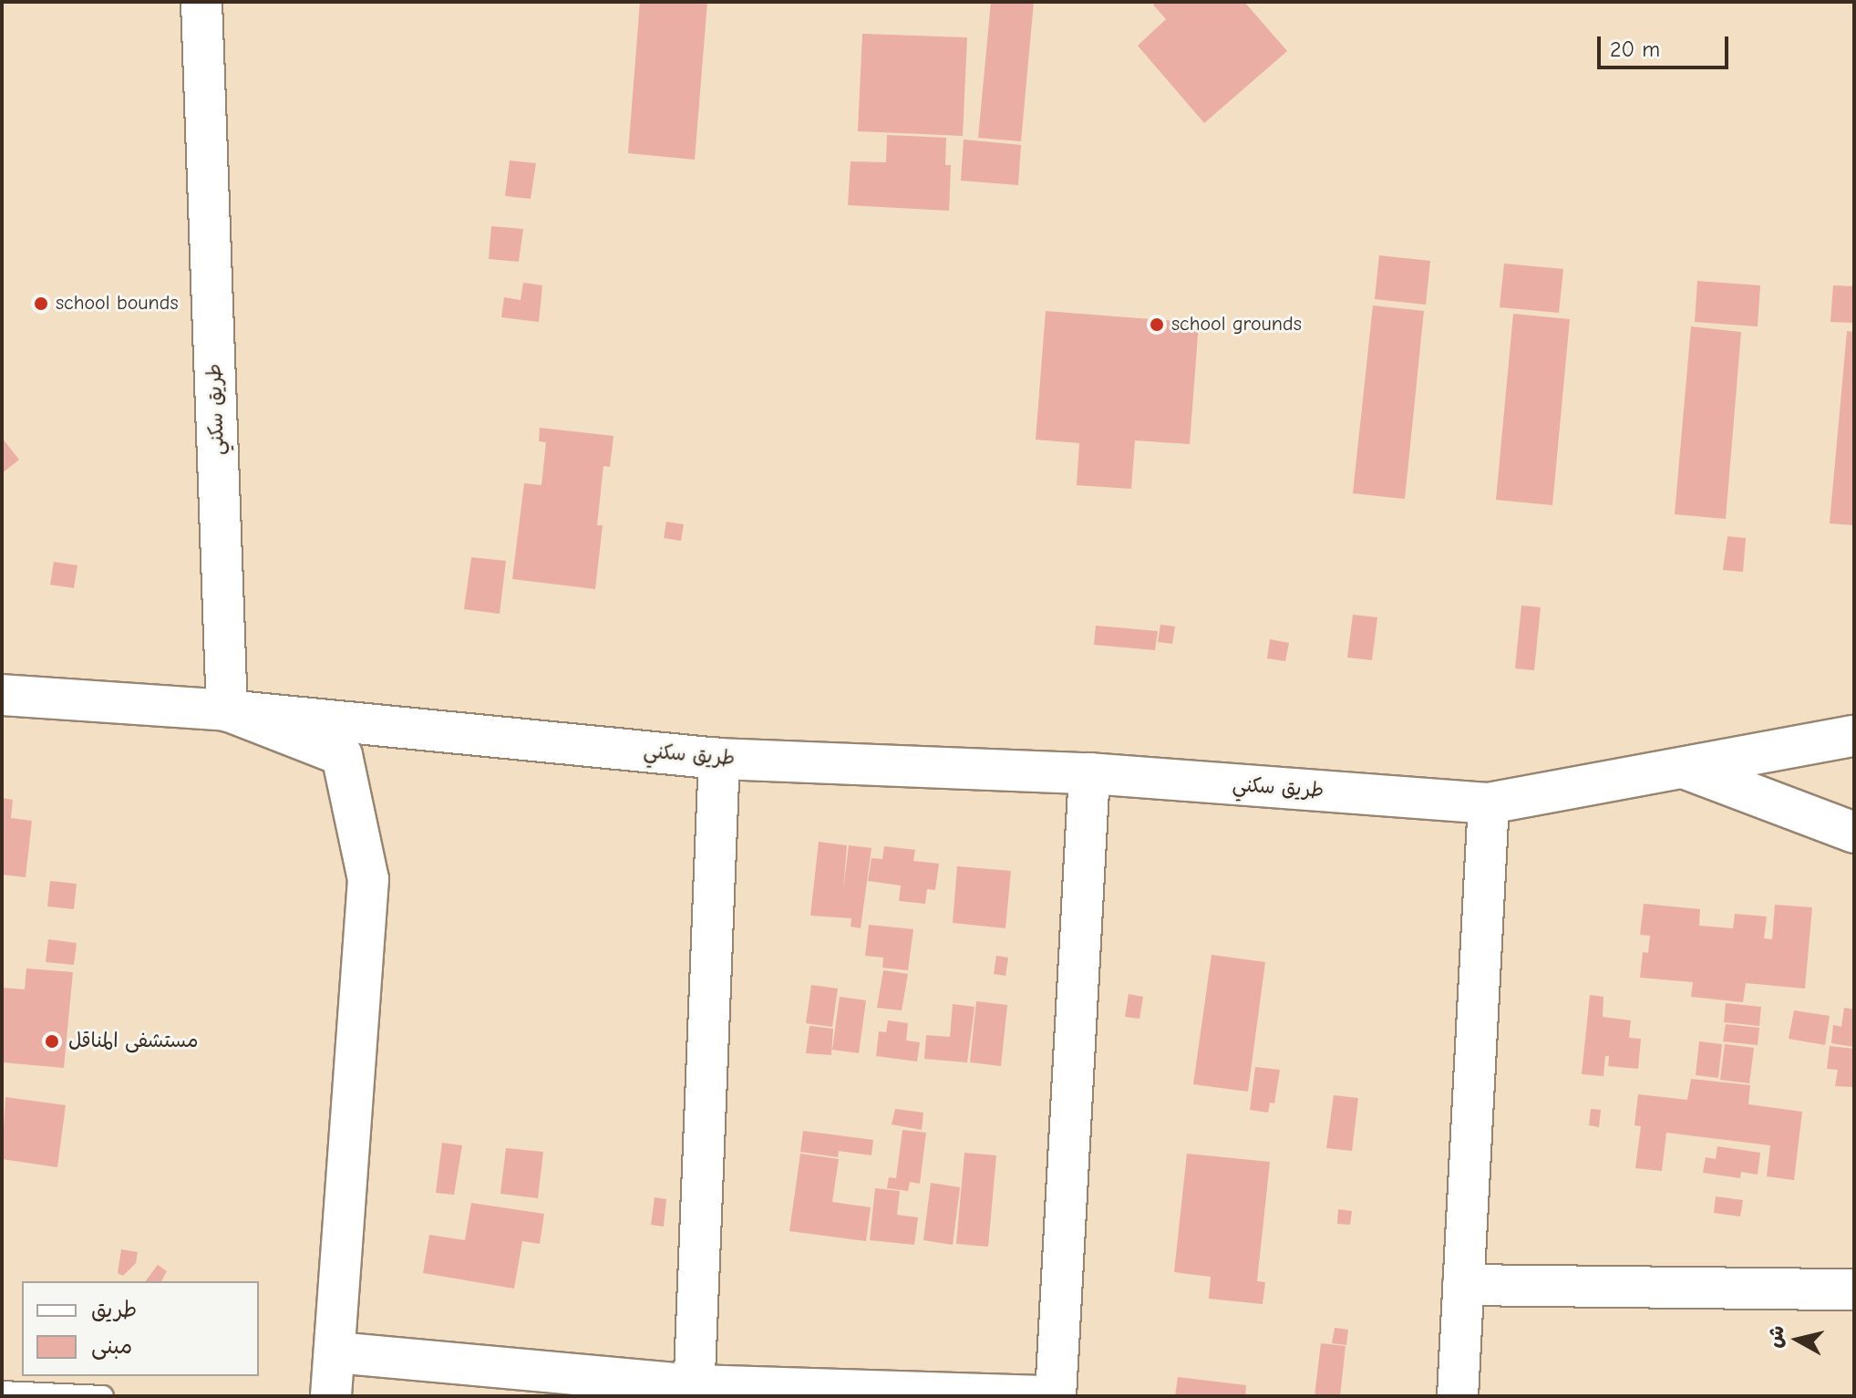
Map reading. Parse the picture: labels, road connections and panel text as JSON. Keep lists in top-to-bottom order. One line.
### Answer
{"streets":{"street":["طريق سكني"]},"places":["school bounds","school grounds","مستشفى المناقل"],"legend":["طريق","مبنى"],"scale_bar":"20 m","north":"left"}
